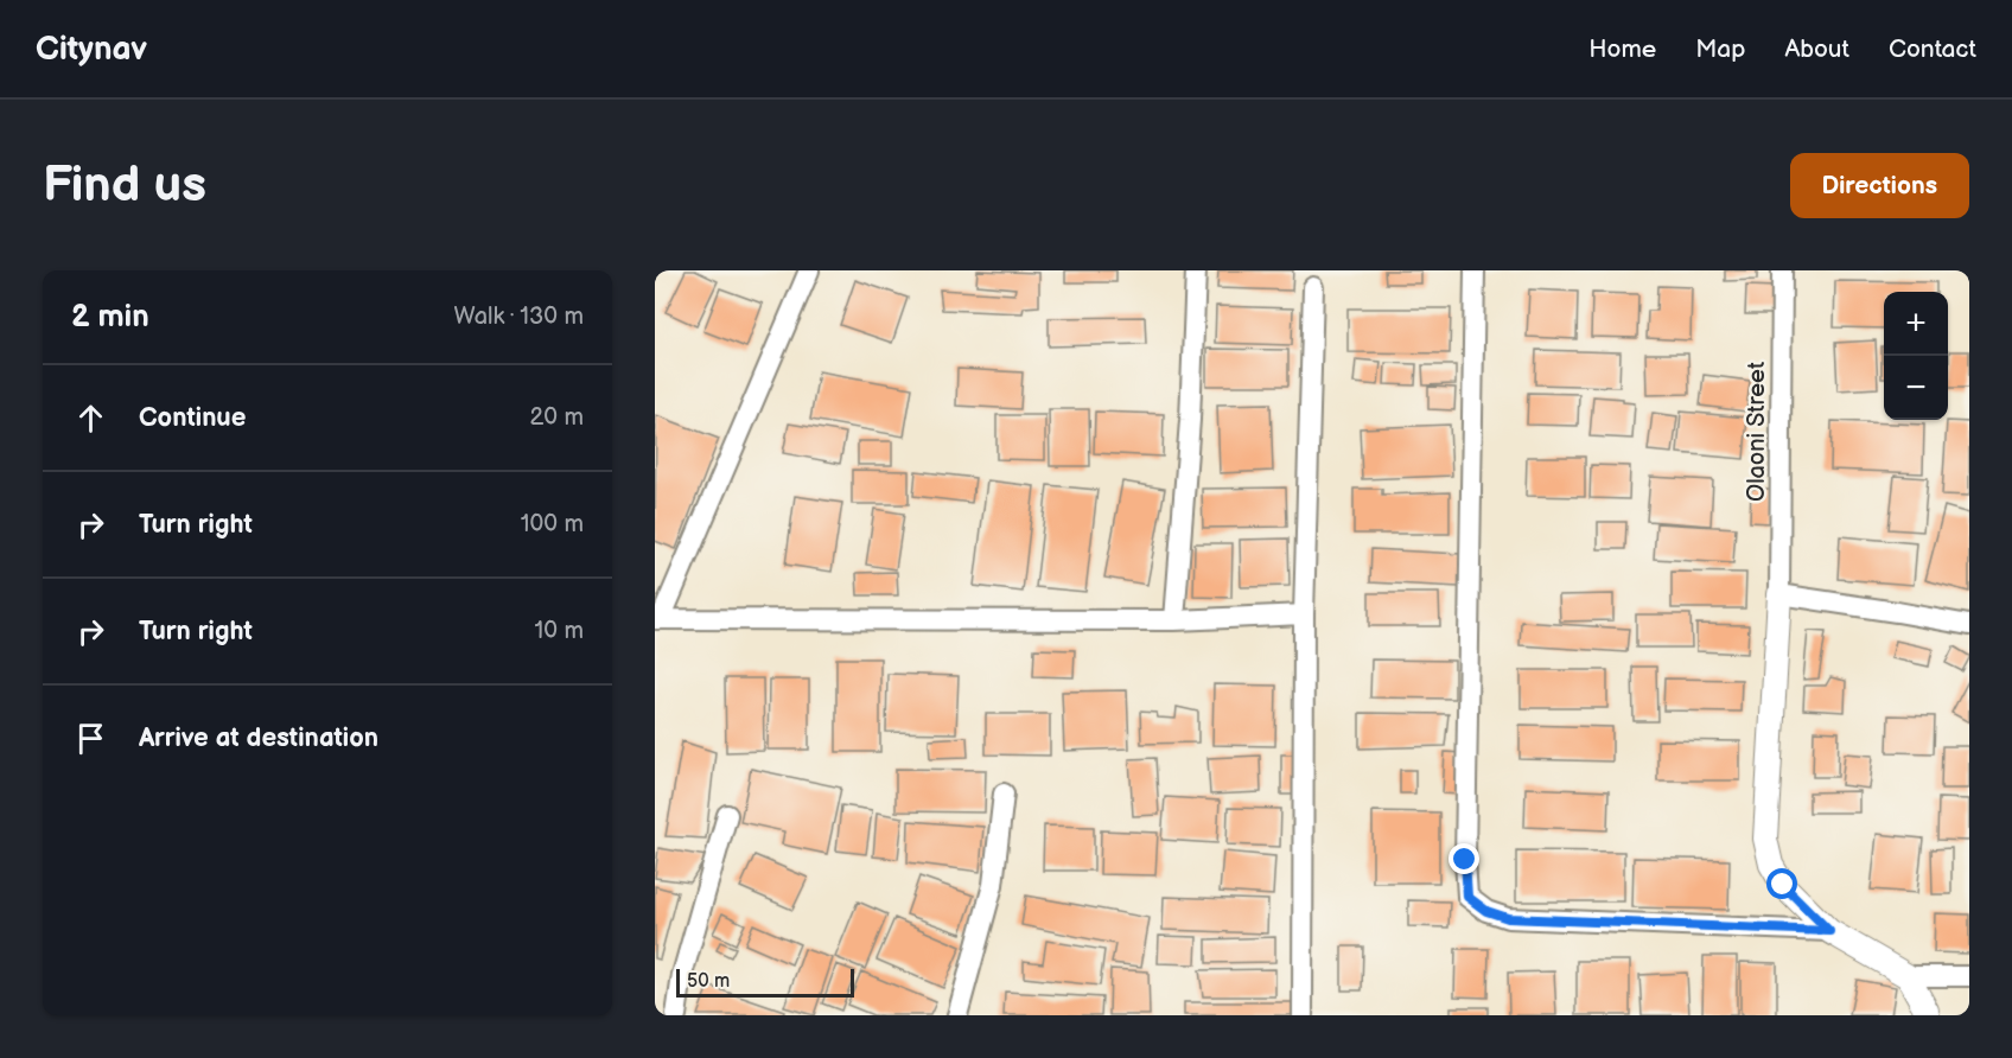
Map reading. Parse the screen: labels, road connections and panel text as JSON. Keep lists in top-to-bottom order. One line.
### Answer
{"streets":{"street":["Olaoni Street"]},"scale_bar":"50 m","page":{"header":"Citynav","nav":["Home","Map","About","Contact"],"buttons":"Directions","title":"Find us","heading":["2 min","Walk · 130 m"],"map_buttons":["+","−"],"list":[["Continue","20 m"],["Turn right","100 m"],["Turn right","10 m"],"Arrive at destination"],"scale":"50 m"}}
